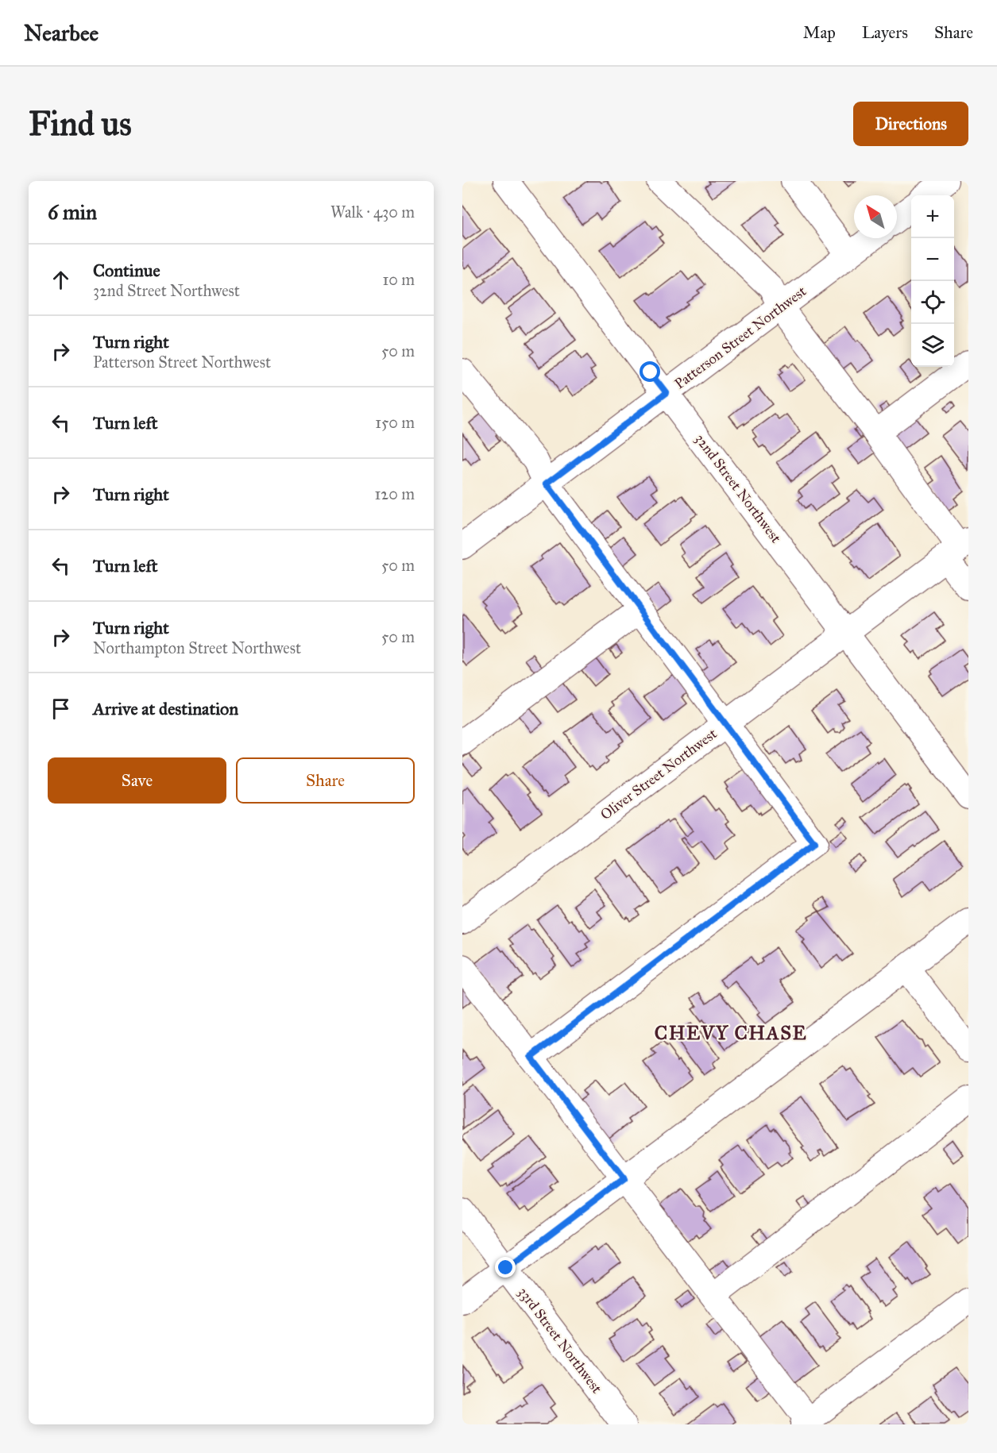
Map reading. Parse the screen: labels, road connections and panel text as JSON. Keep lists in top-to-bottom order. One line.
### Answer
{"streets":{"street":["Patterson Street Northwest","32nd Street Northwest","Oliver Street Northwest","33rd Street Northwest"]},"crossings":[["Patterson Street Northwest","32nd Street Northwest"],["32nd Street Northwest","Oliver Street Northwest"]],"districts":["CHEVY CHASE"],"north":"top left","page":{"header":"Nearbee","nav":["Map","Layers","Share"],"buttons":["Directions",["Save","Share"]],"title":"Find us","heading":["6 min","Walk · 430 m"],"map_buttons":["+","−"],"list":[["Continue","32nd Street Northwest","10 m"],["Turn right","Patterson Street Northwest","50 m"],["Turn left","150 m"],["Turn right","120 m"],["Turn left","50 m"],["Turn right","Northampton Street Northwest","50 m"],"Arrive at destination"]}}
